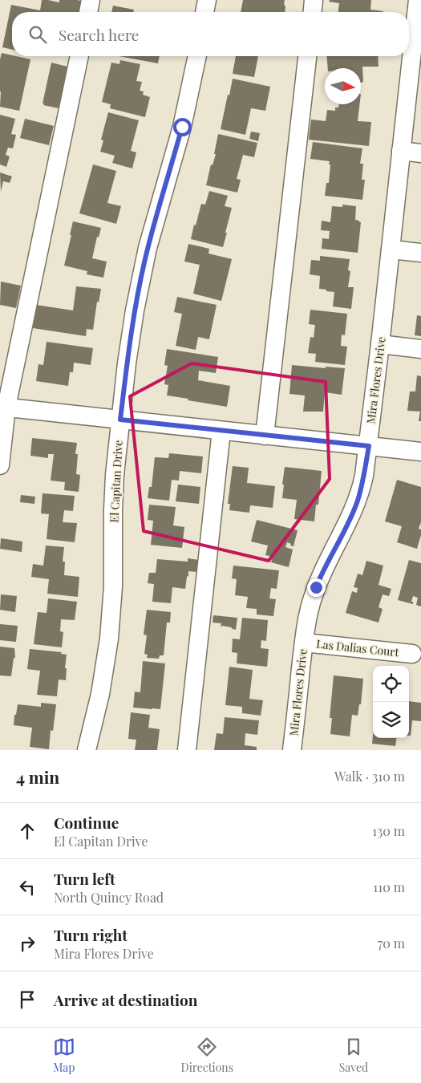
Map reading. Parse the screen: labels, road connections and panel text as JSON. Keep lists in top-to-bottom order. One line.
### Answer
{"streets":{"street":["Mira Flores Drive","El Capitan Drive","Las Dalias Court"]},"crossings":[["Mira Flores Drive","Las Dalias Court"]],"north":"right","page":{"search":"Search here","heading":["4 min","Walk · 310 m"],"list":[["Continue","El Capitan Drive","130 m"],["Turn left","North Quincy Road","110 m"],["Turn right","Mira Flores Drive","70 m"],"Arrive at destination"],"nav":["Map","Directions","Saved"]}}
